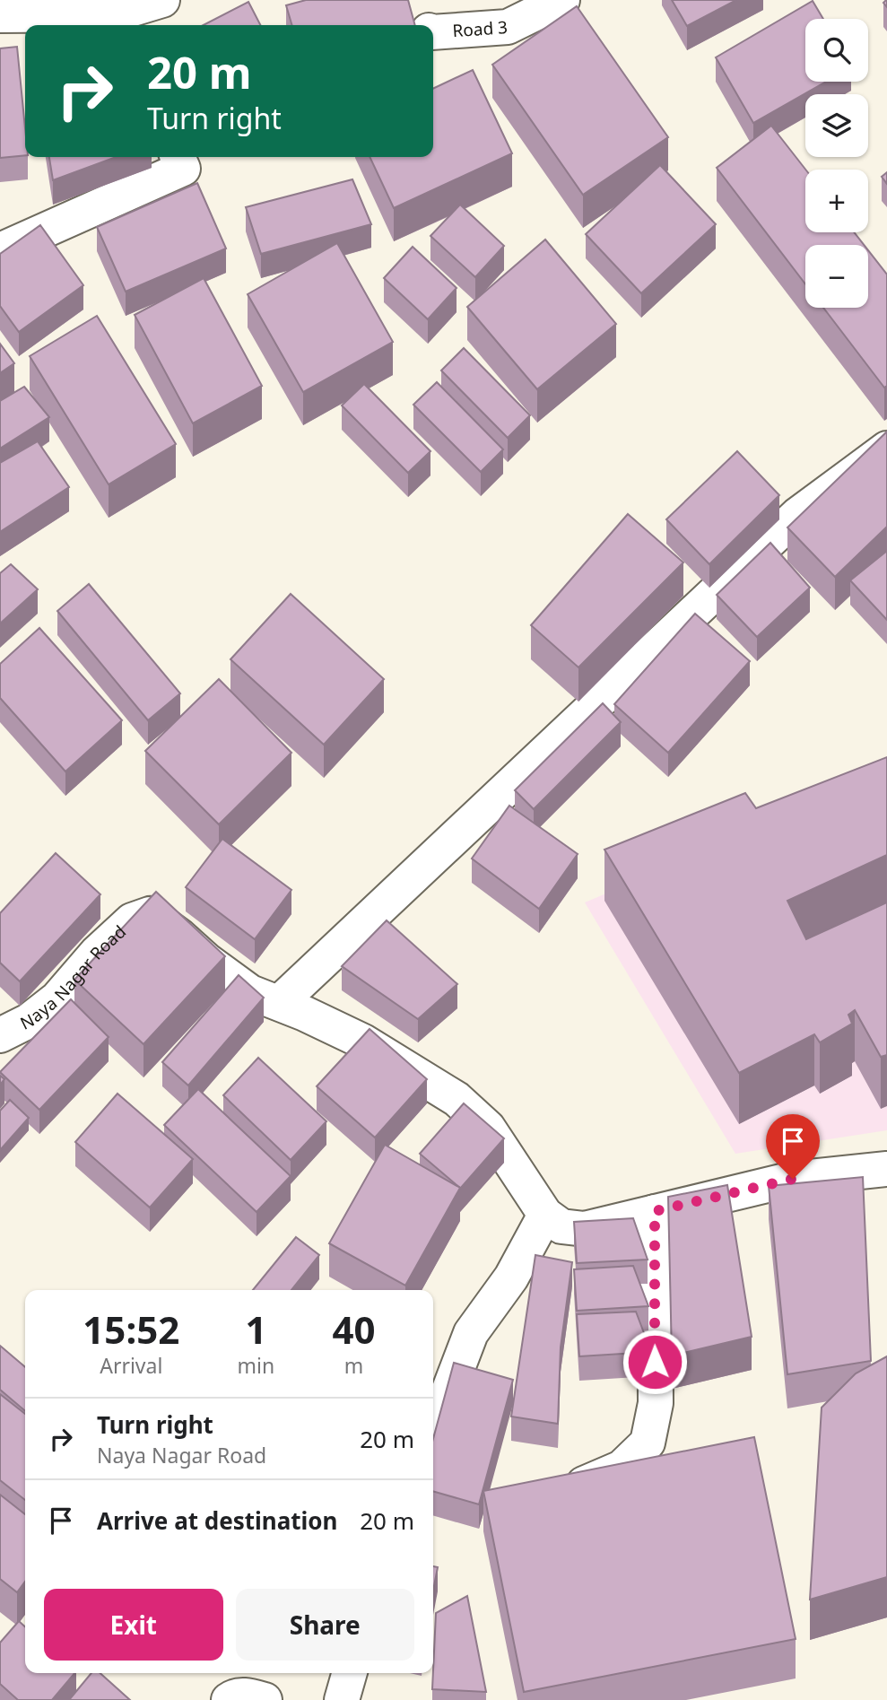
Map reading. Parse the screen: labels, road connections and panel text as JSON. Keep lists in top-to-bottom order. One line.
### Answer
{"streets":{"street":["Road 3","Naya Nagar Road"]},"page":{"map_buttons":["+","−"],"turn":["20 m","Turn right"],"eta":["15:52","Arrival","1","min","40","m"],"list":[{"name":"Turn right","note":"Naya Nagar Road","value":"20 m"},{"name":"Arrive at destination","value":"20 m"}],"buttons":["Exit","Share"]}}
